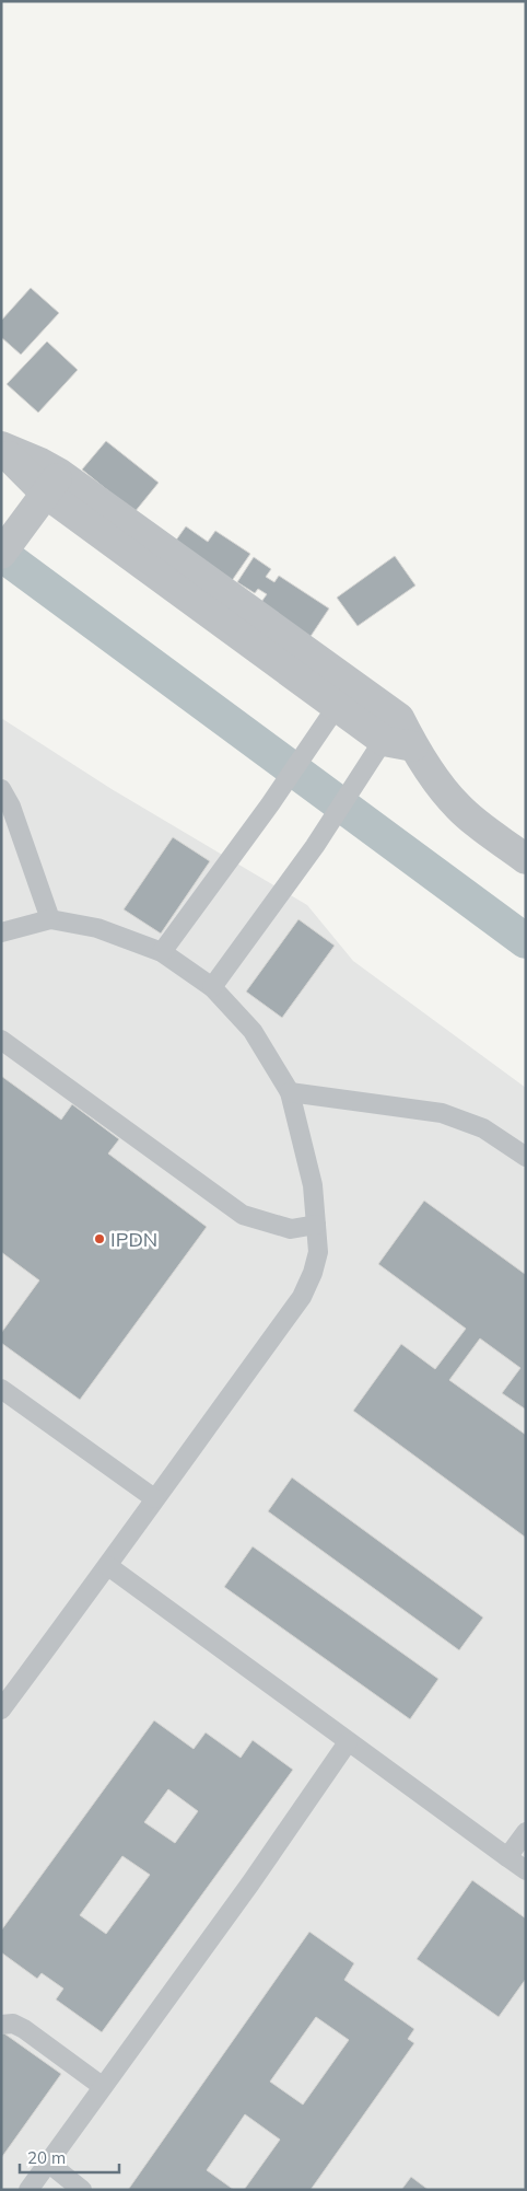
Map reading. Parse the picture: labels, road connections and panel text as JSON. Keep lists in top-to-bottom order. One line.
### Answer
{"places":["IPDN"],"scale_bar":"20 m"}
